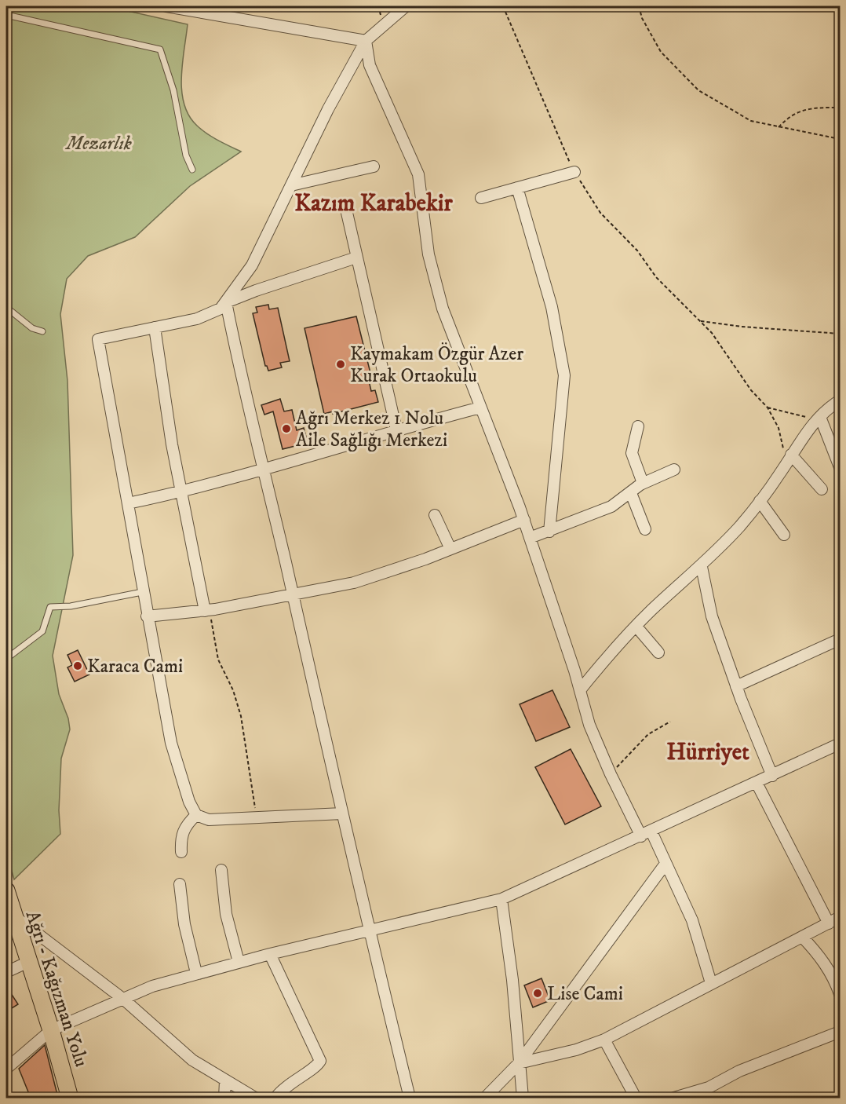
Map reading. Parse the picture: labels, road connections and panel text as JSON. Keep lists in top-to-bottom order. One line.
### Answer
{"streets":{"main road":["Ağrı - Kağızman Yolu"]},"districts":["Kazım Karabekir","Hürriyet"],"parks":["Mezarlık"],"places":["Kaymakam Özgür Azer Kurak Ortaokulu","Ağrı Merkez 1 Nolu Aile Sağlığı Merkezi","Karaca Cami","Lise Cami"]}
